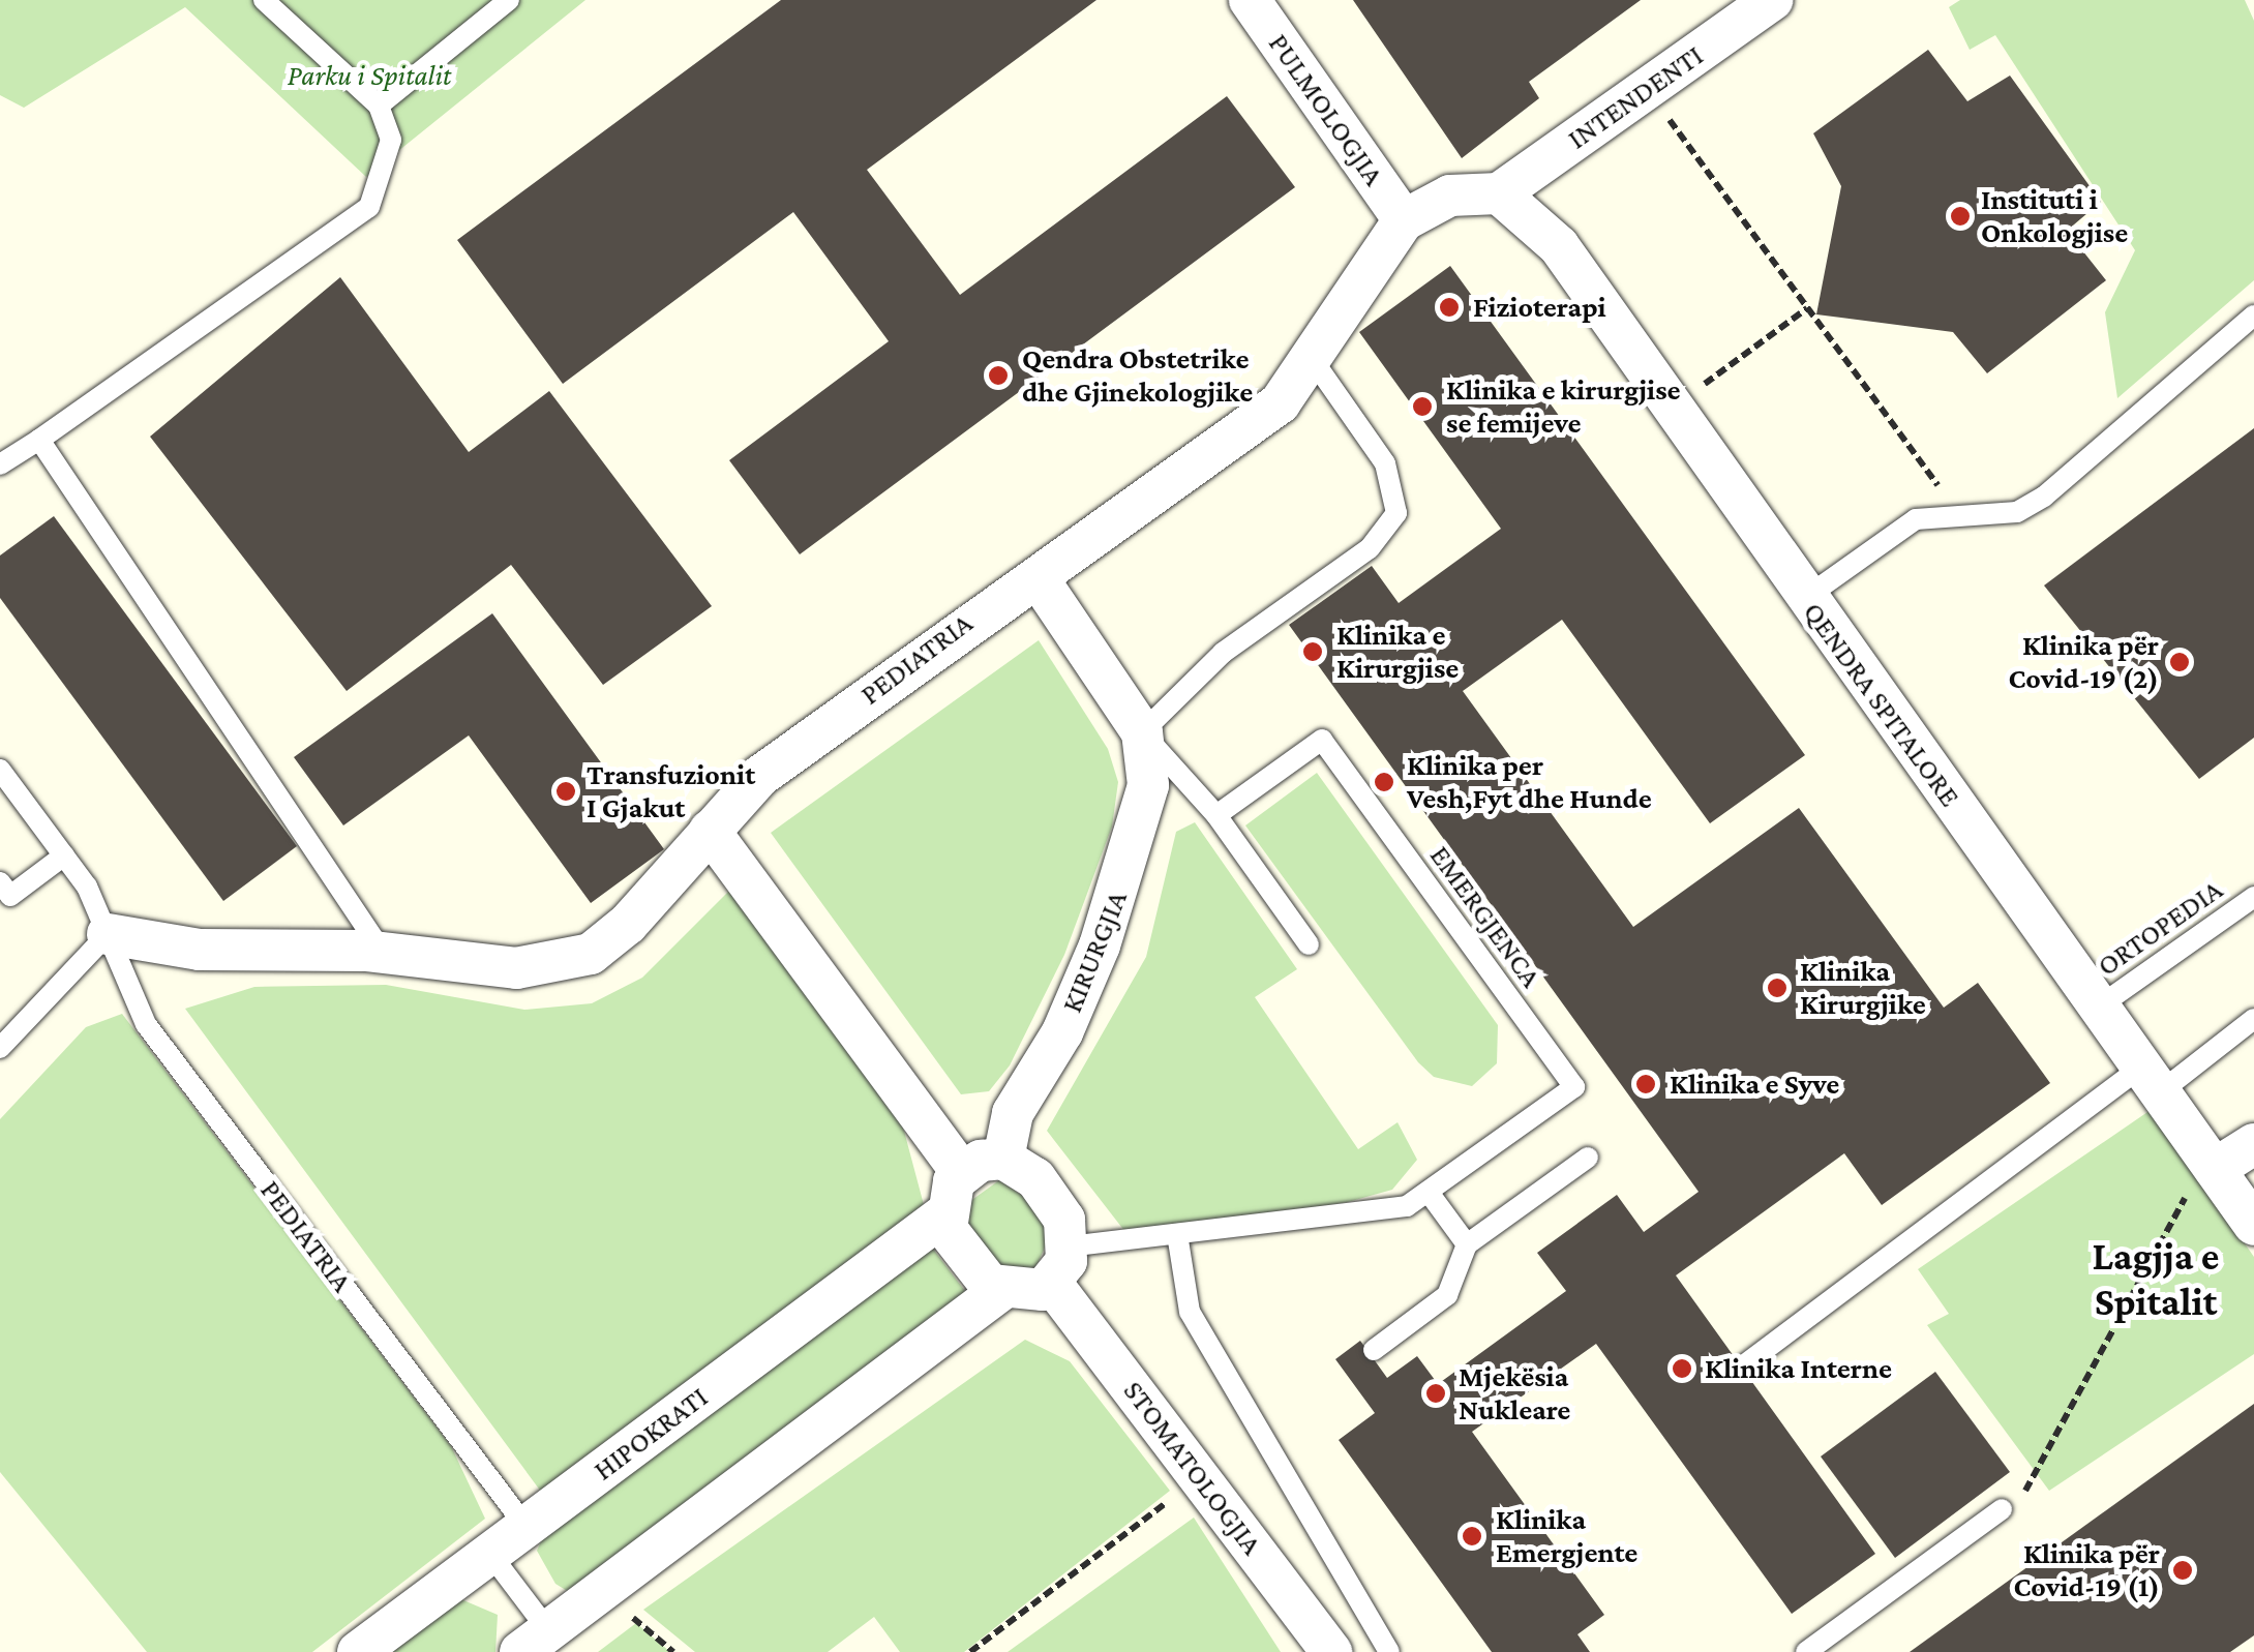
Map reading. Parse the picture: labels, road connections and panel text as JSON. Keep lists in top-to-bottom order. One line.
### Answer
{"streets":{"street":["INTENDENTI","PULMOLOGJIA","PEDIATRIA","QENDRA SPITALORE","KIRURGJIA","HIPOKRATI","STOMATOLOGJIA"],"lane":["EMERGJENCA","ORTOPEDIA"]},"crossings":[["INTENDENTI","QENDRA SPITALORE"],["PULMOLOGJIA","PEDIATRIA"],["PEDIATRIA","KIRURGJIA"],["PEDIATRIA","HIPOKRATI"],["QENDRA SPITALORE","ORTOPEDIA"],["EMERGJENCA","KIRURGJIA"],["EMERGJENCA","HIPOKRATI"],["EMERGJENCA","STOMATOLOGJIA"],["KIRURGJIA","HIPOKRATI"],["KIRURGJIA","STOMATOLOGJIA"],["HIPOKRATI","STOMATOLOGJIA"]],"districts":["Lagjja e Spitalit"],"parks":["Parku i Spitalit"],"places":["Instituti i Onkologjise","Fizioterapi","Qendra Obstetrike dhe Gjinekologjike","Klinika e kirurgjise se femijeve","Klinika e Kirurgjise","Klinika për Covid-19 (2)","Klinika per Vesh,Fyt dhe Hunde","Transfuzionit I Gjakut","Klinika Kirurgjike","Klinika e Syve","Klinika Interne","Mjekësia Nukleare","Klinika Emergjente","Klinika për Covid-19 (1)"]}
